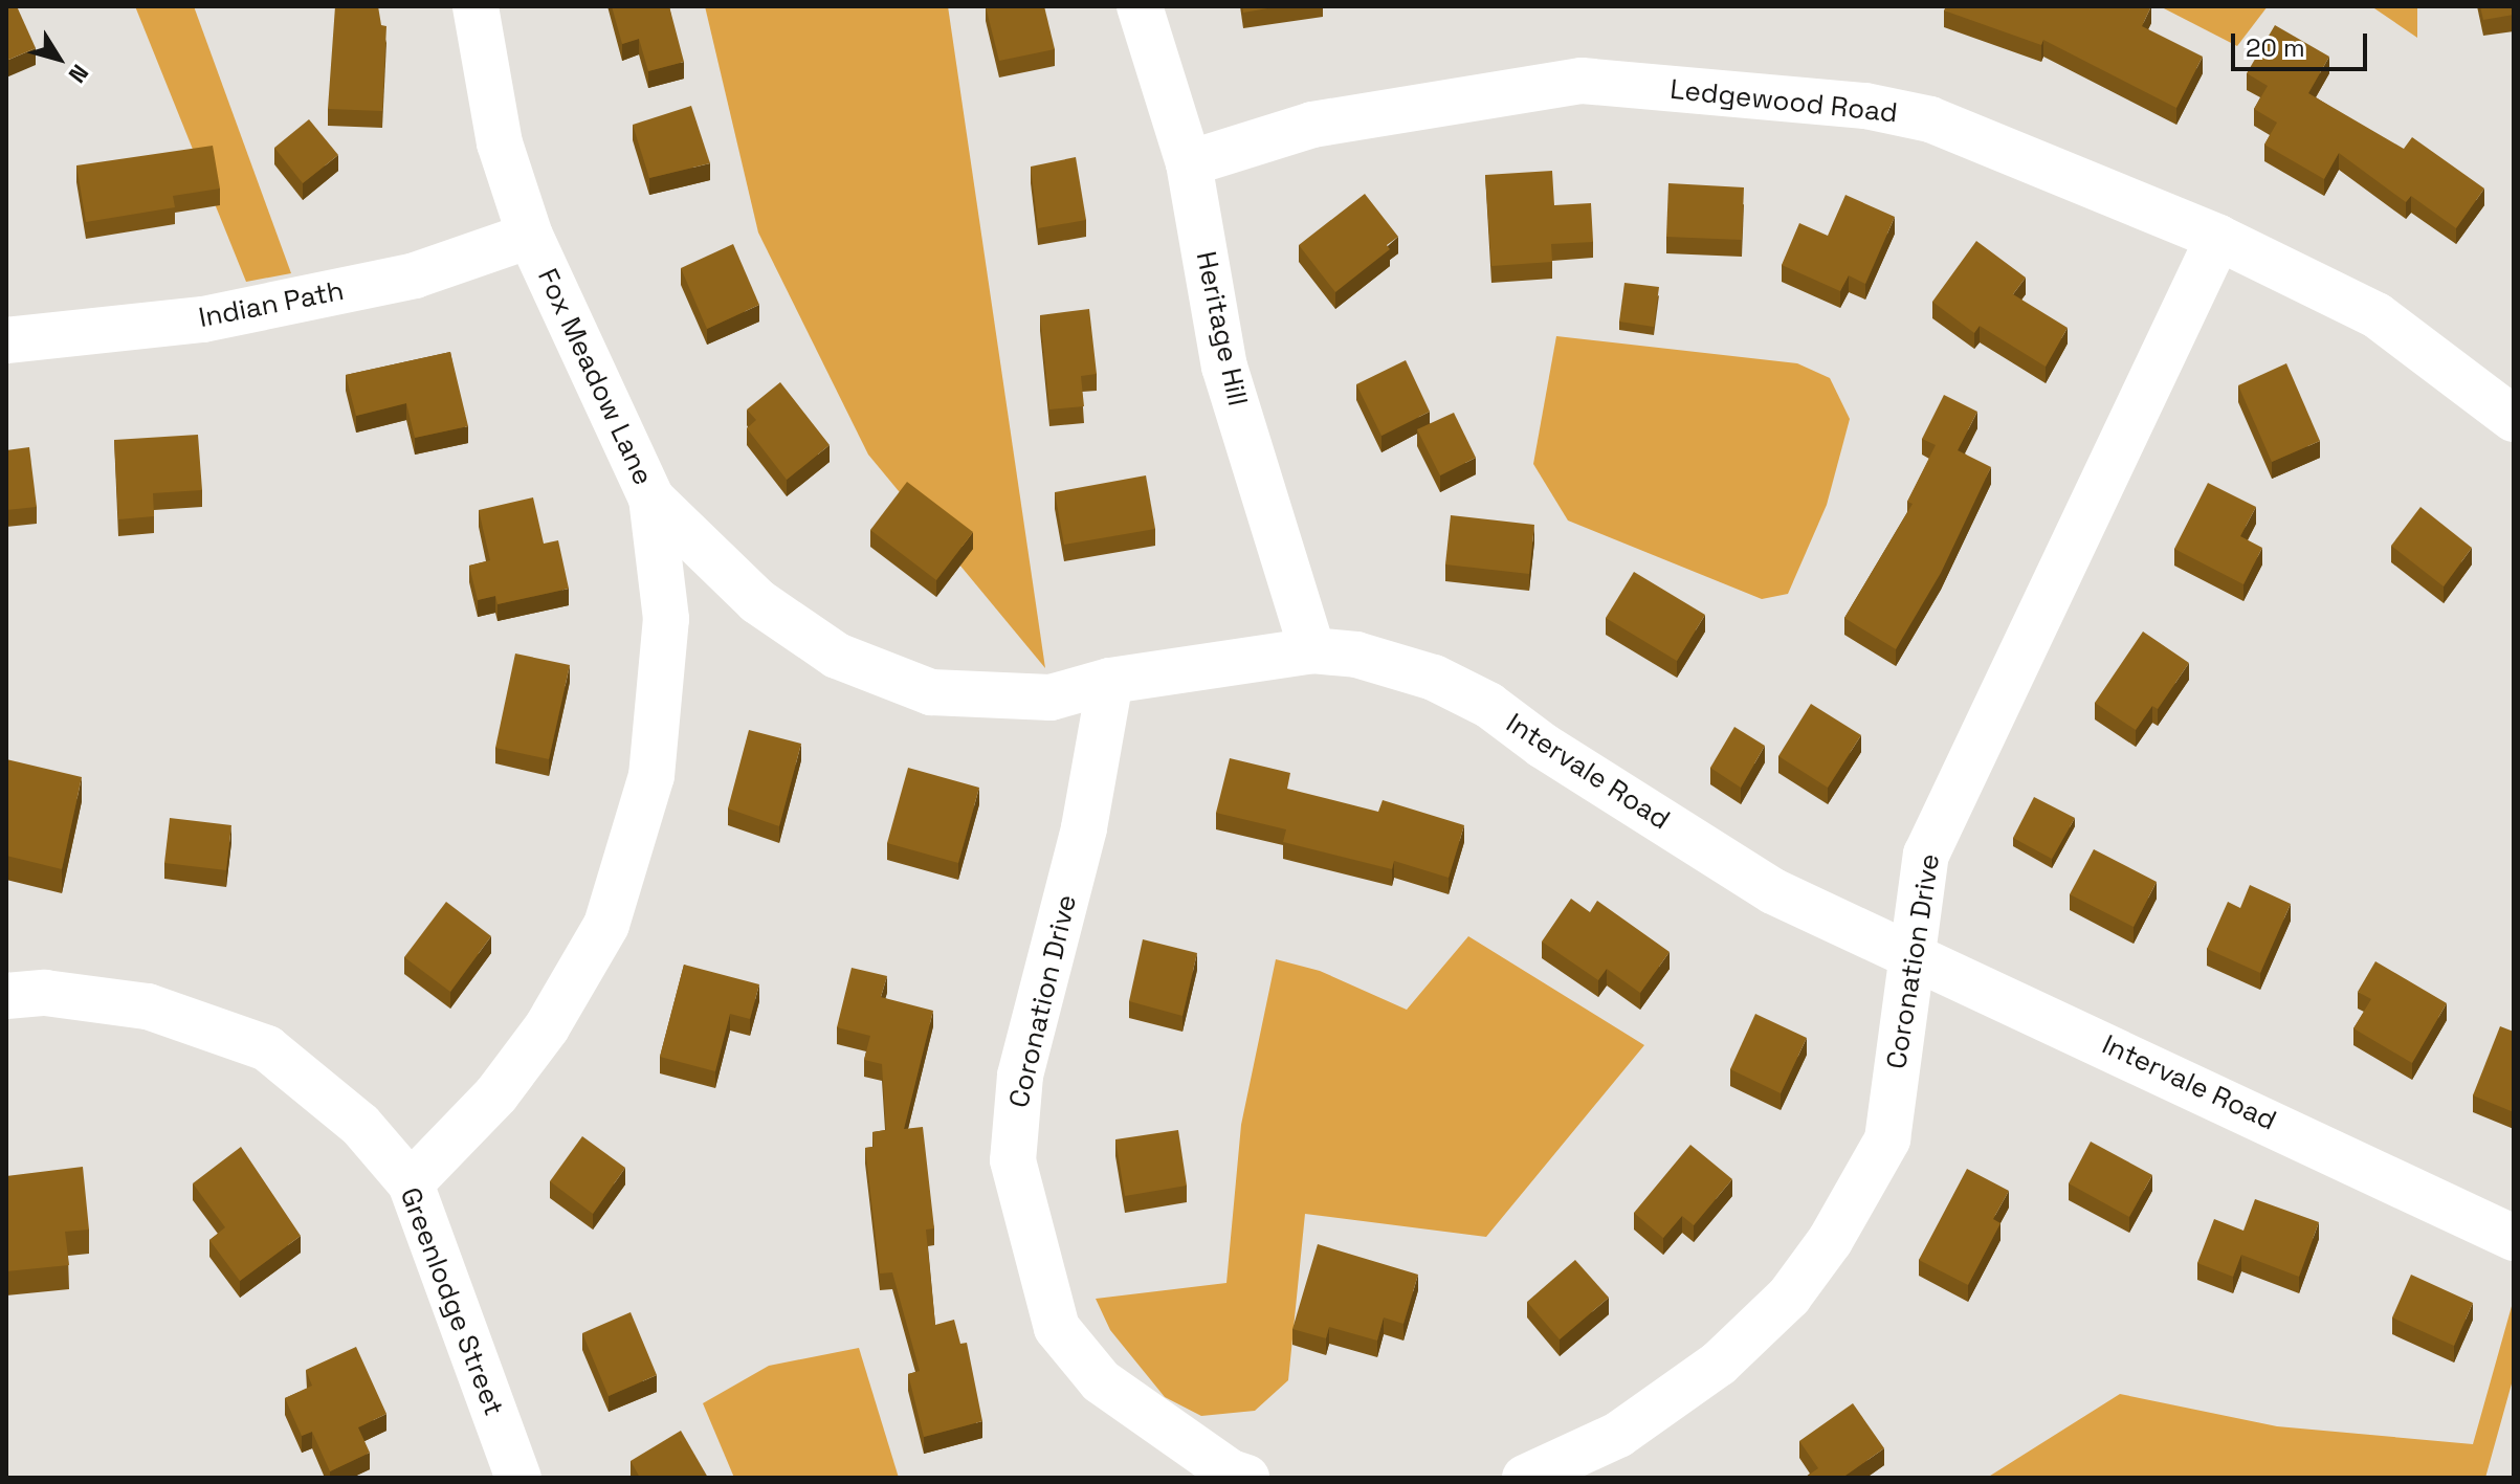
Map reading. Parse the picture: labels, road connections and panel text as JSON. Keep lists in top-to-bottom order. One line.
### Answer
{"streets":{"street":["Ledgewood Road","Indian Path","Heritage Hill","Fox Meadow Lane","Intervale Road","Coronation Drive","Greenlodge Street"]},"crossings":[["Ledgewood Road","Heritage Hill"],["Ledgewood Road","Coronation Drive"],["Indian Path","Fox Meadow Lane"],["Heritage Hill","Intervale Road"],["Fox Meadow Lane","Intervale Road"],["Fox Meadow Lane","Greenlodge Street"],["Intervale Road","Coronation Drive"]],"scale_bar":"20 m","north":"bottom right"}
